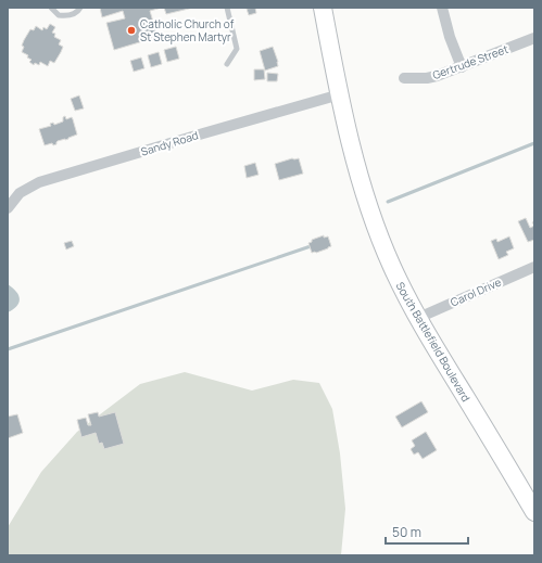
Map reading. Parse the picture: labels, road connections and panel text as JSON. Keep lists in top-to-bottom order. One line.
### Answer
{"streets":{"main road":["South Battlefield Boulevard"],"street":["Gertrude Street","Sandy Road","Carol Drive"]},"crossings":[["Sandy Road","South Battlefield Boulevard"],["Carol Drive","South Battlefield Boulevard"]],"places":["Catholic Church of St Stephen Martyr"],"scale_bar":"50 m"}
